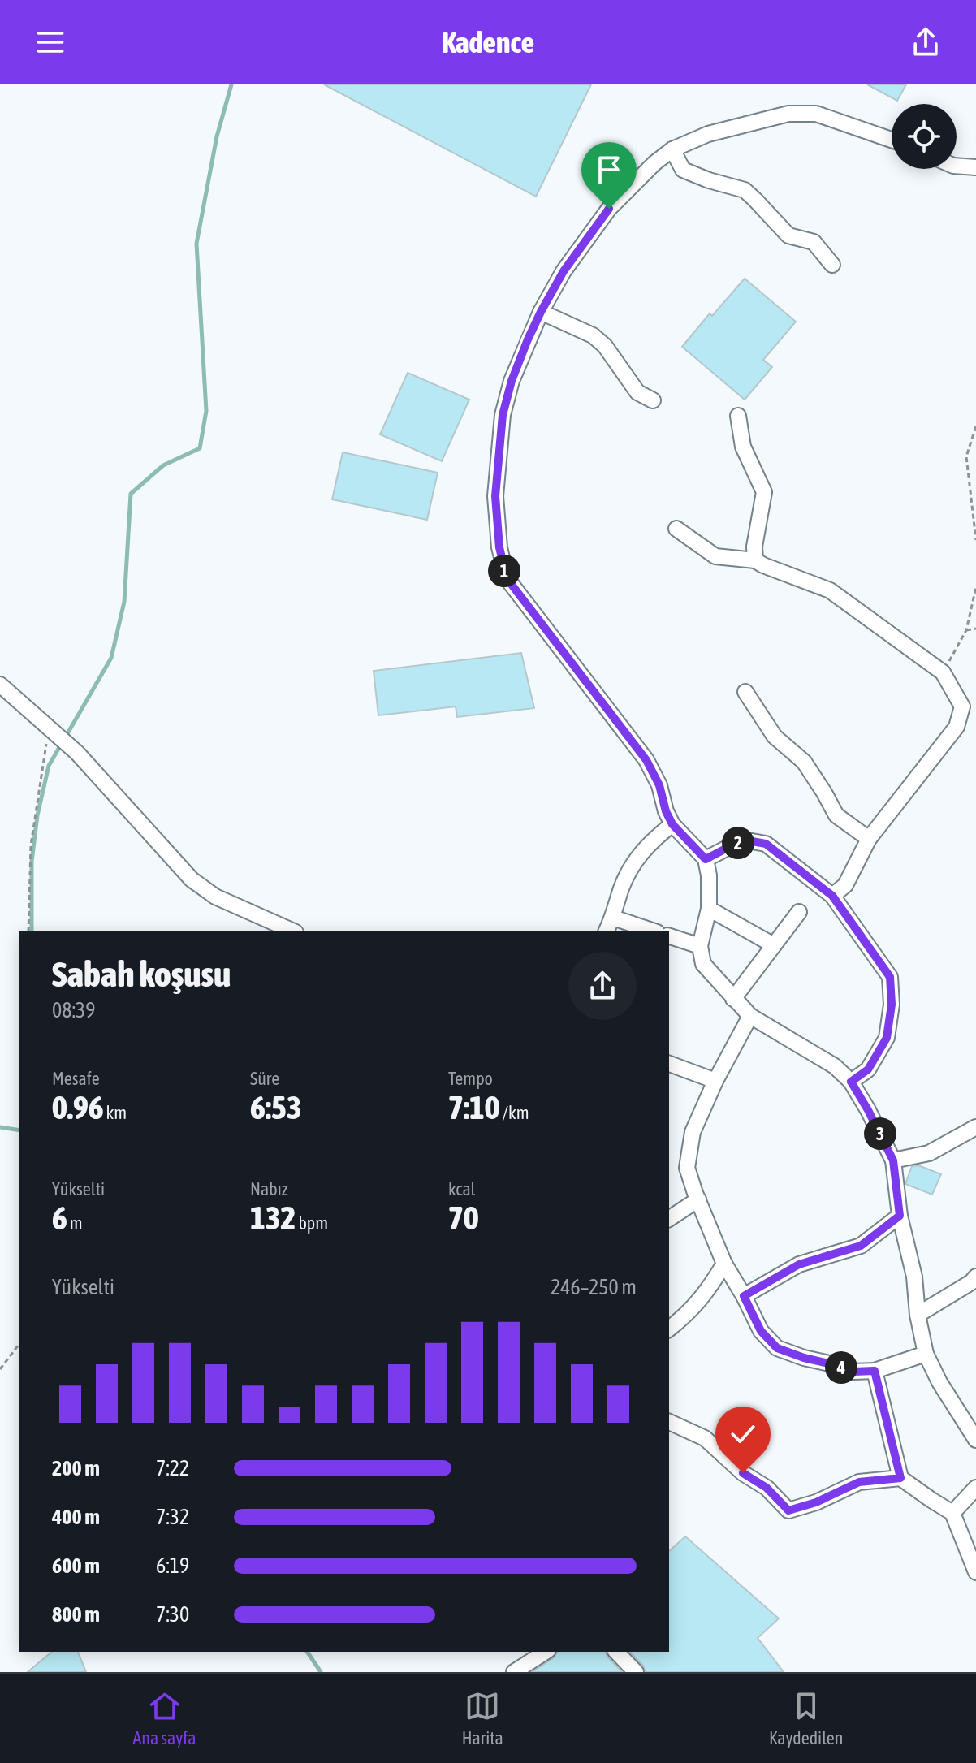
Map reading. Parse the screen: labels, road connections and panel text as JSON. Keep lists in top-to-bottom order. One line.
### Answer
{"page":{"header":"Kadence","pins":["1","2","3","4"],"heading":["Sabah koşusu","08:39"],"stats":[["Mesafe","0.96 km"],["Süre","6:53"],["Tempo","7:10 /km"],["Yükselti","6 m"],["Nabız","132 bpm"],["kcal","70"]],"chart":["Yükselti","246–250 m"],"list":[{"name":"200 m","note":"7:22"},{"name":"400 m","note":"7:32"},{"name":"600 m","note":"6:19"},{"name":"800 m","note":"7:30"}],"tabs":["Ana sayfa","Harita","Kaydedilen"]}}
